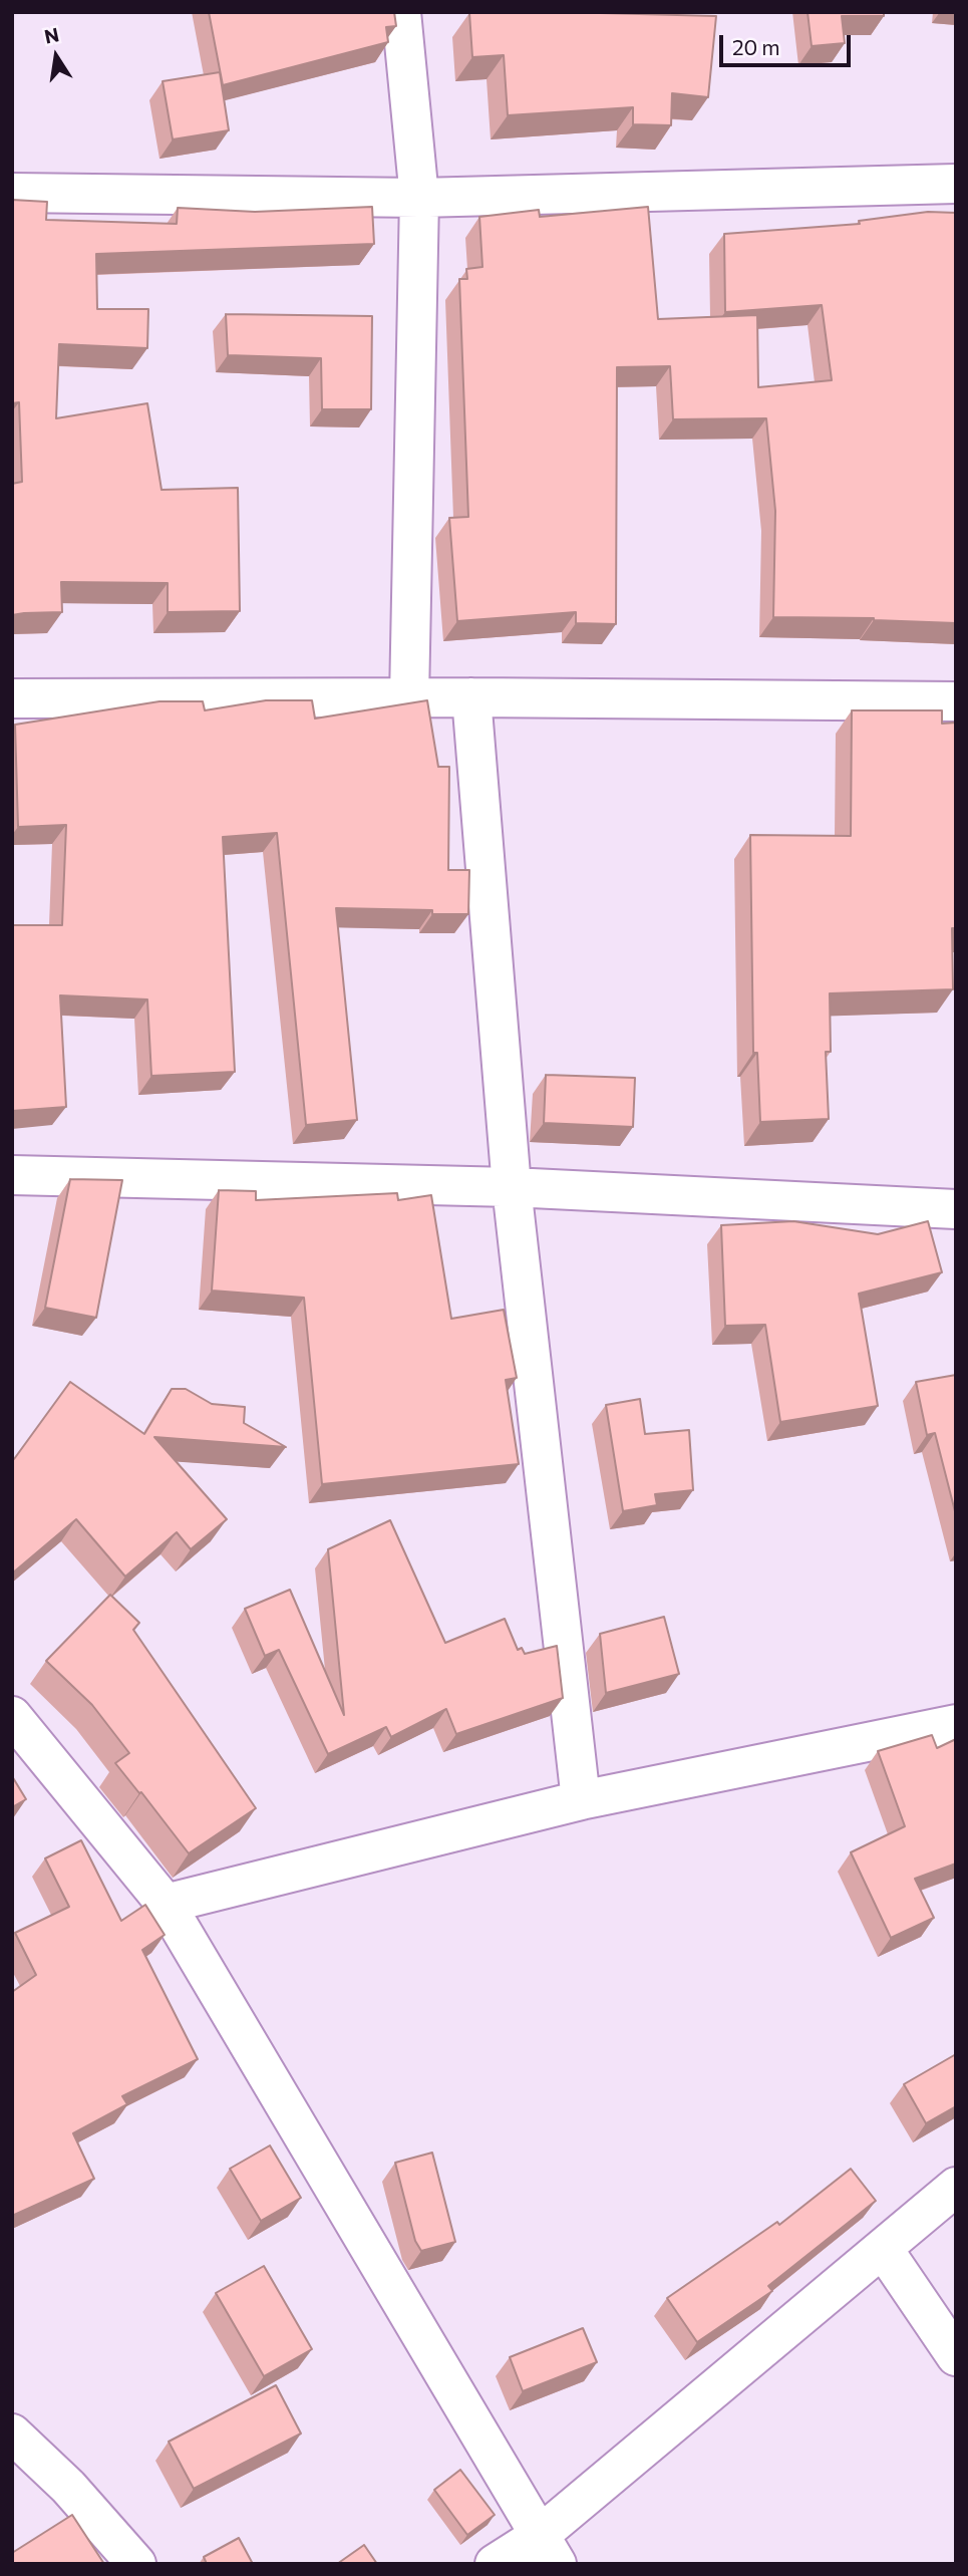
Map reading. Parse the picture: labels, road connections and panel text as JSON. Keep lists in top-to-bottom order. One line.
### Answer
{"scale_bar":"20 m","north":"top"}
